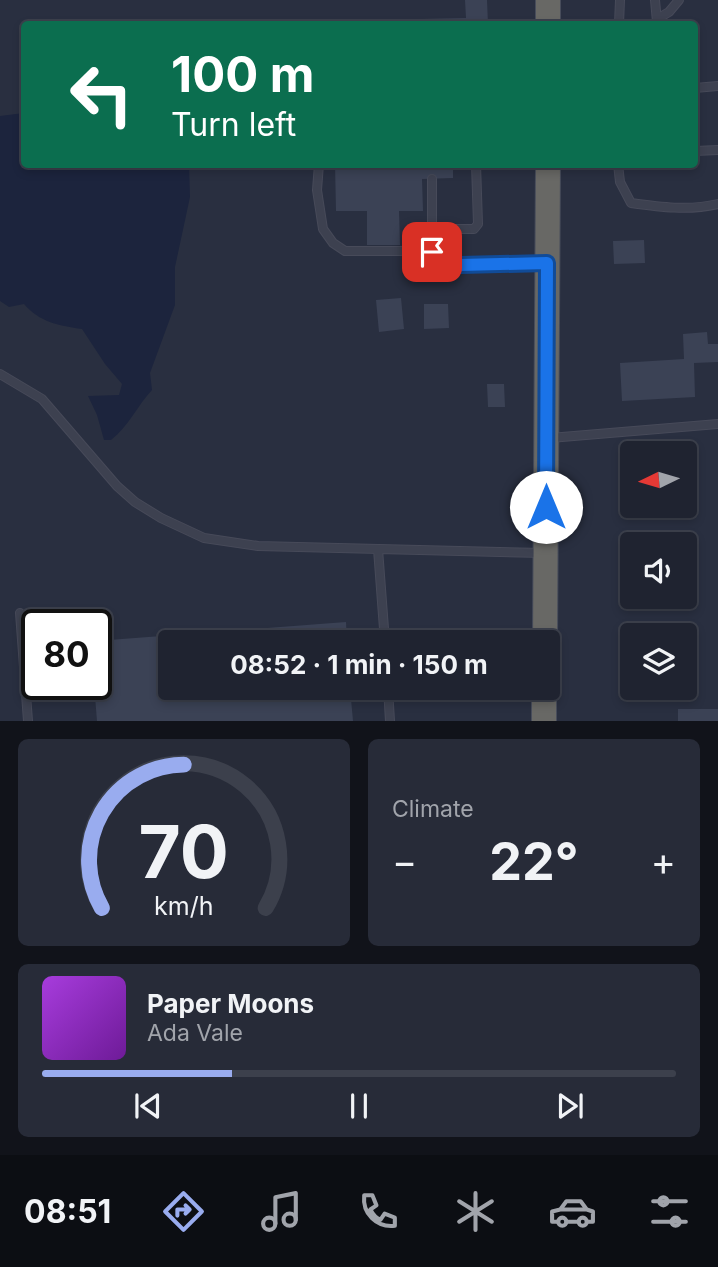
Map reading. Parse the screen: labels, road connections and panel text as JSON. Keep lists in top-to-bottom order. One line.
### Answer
{"north":"left","page":{"turn":["100 m","Turn left"],"limit":"80","trip":"08:52 · 1 min · 150 m","tile":"Climate","heat":["−","22°","+"],"song":["Paper Moons","Ada Vale"],"tabs":"08:51","gauge":["70","km/h"]}}
